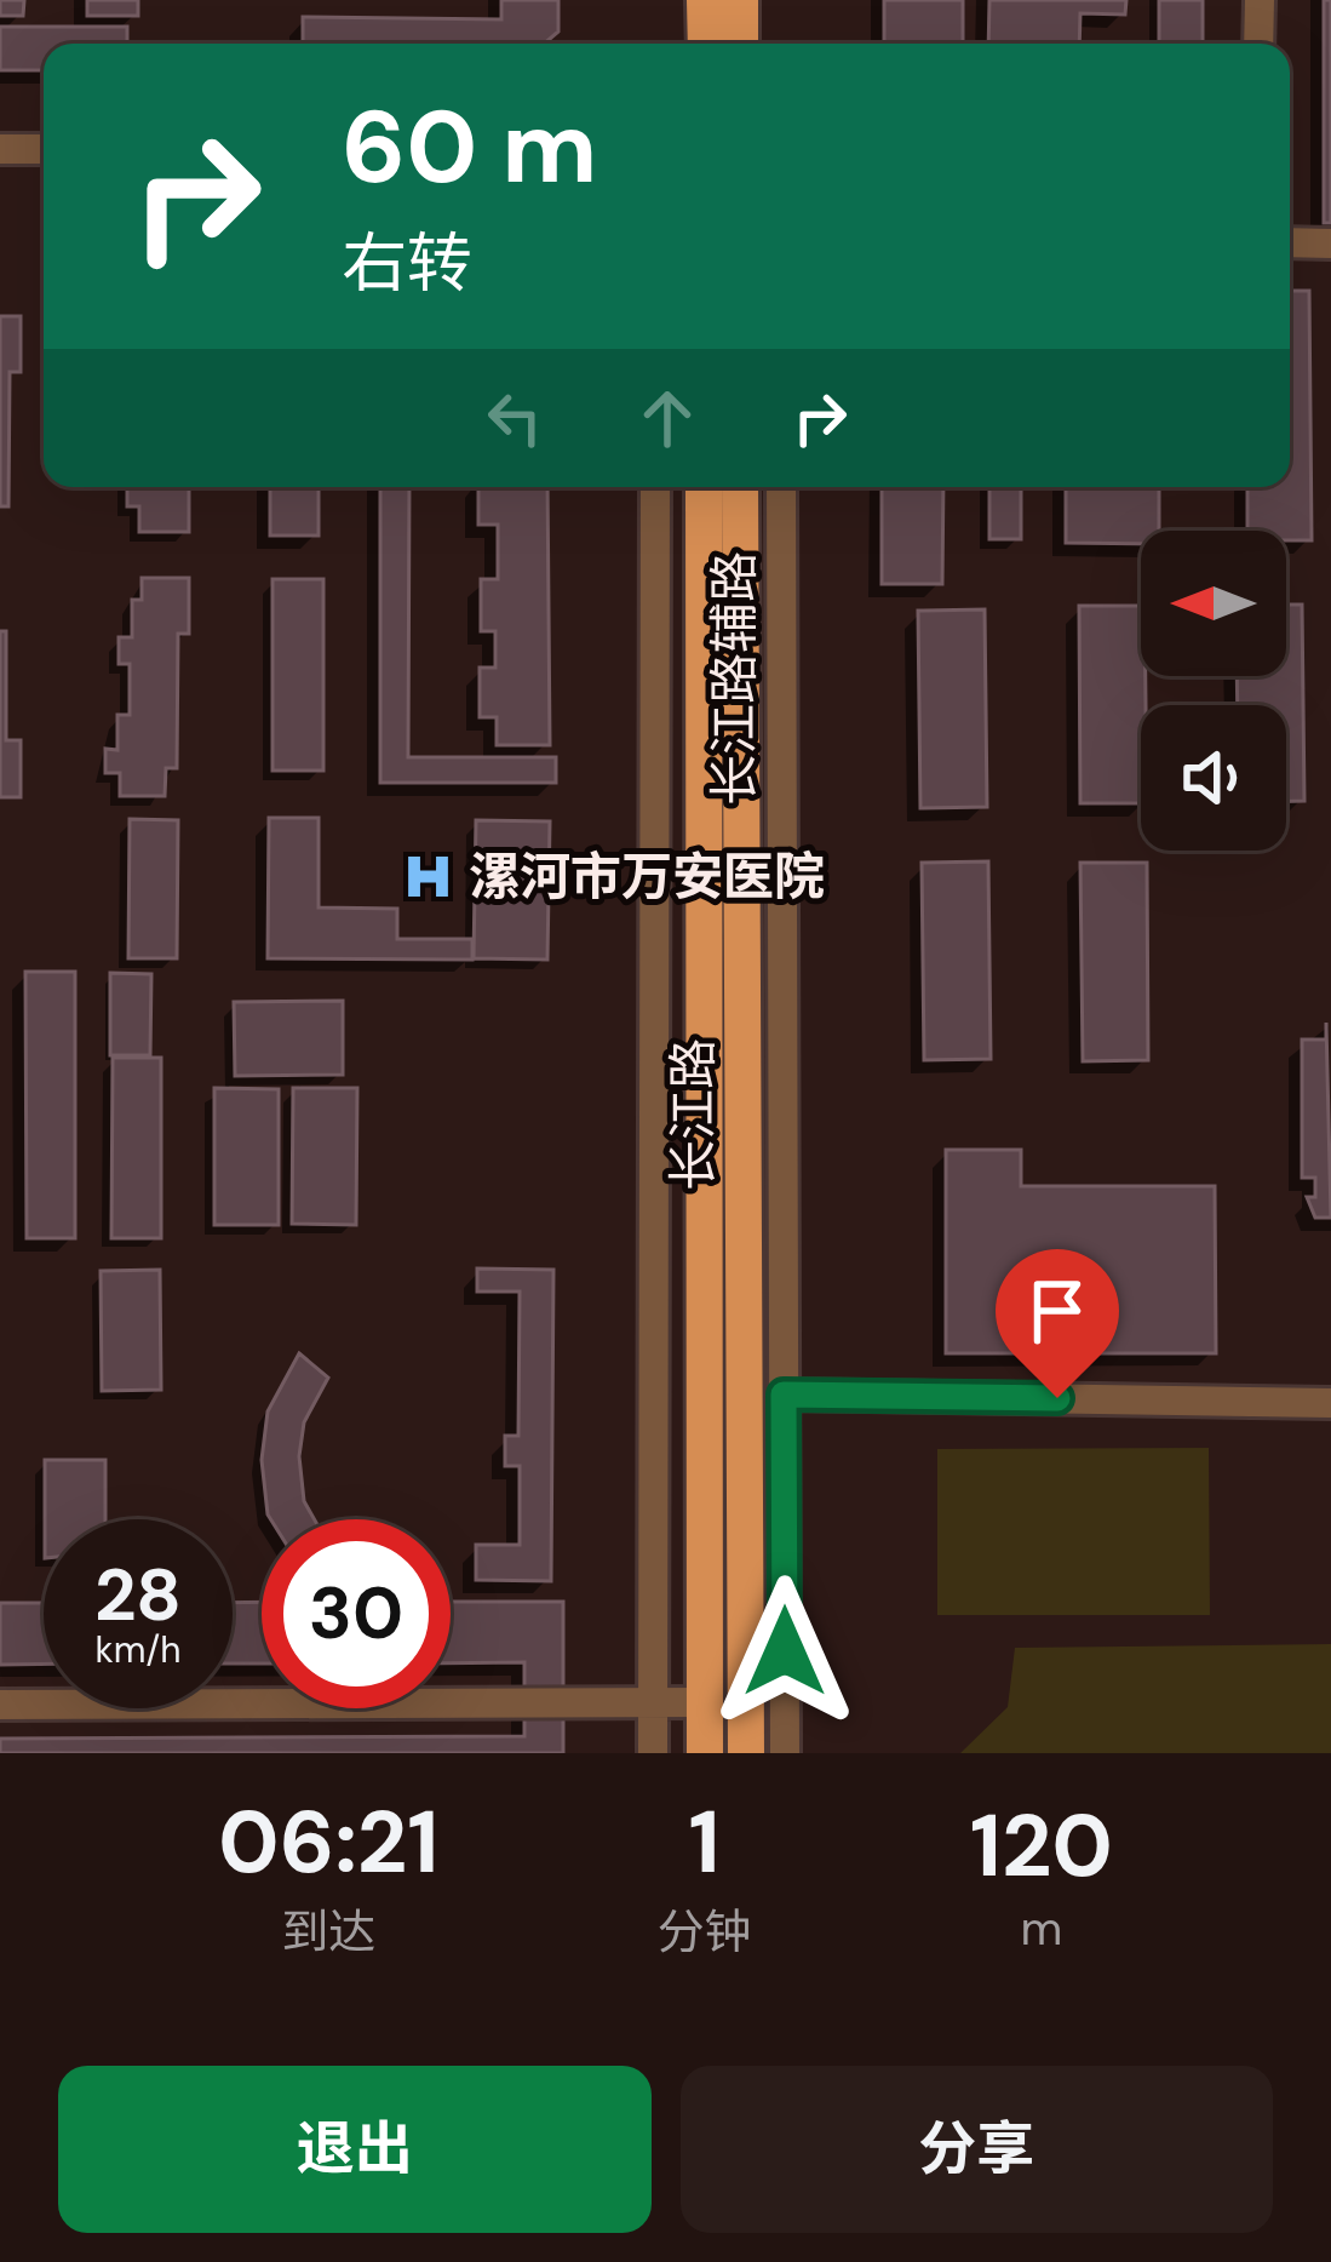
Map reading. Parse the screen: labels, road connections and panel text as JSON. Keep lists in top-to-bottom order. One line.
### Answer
{"streets":{"main road":["长江路"],"street":["长江路辅路"]},"places":{"hospital":["漯河市万安医院"]},"north":"left","page":{"turn":["60 m","右转"],"speed":"28 km/h","limit":"30","eta":["06:21","到达","1","分钟","120","m"],"buttons":["退出","分享"]}}
